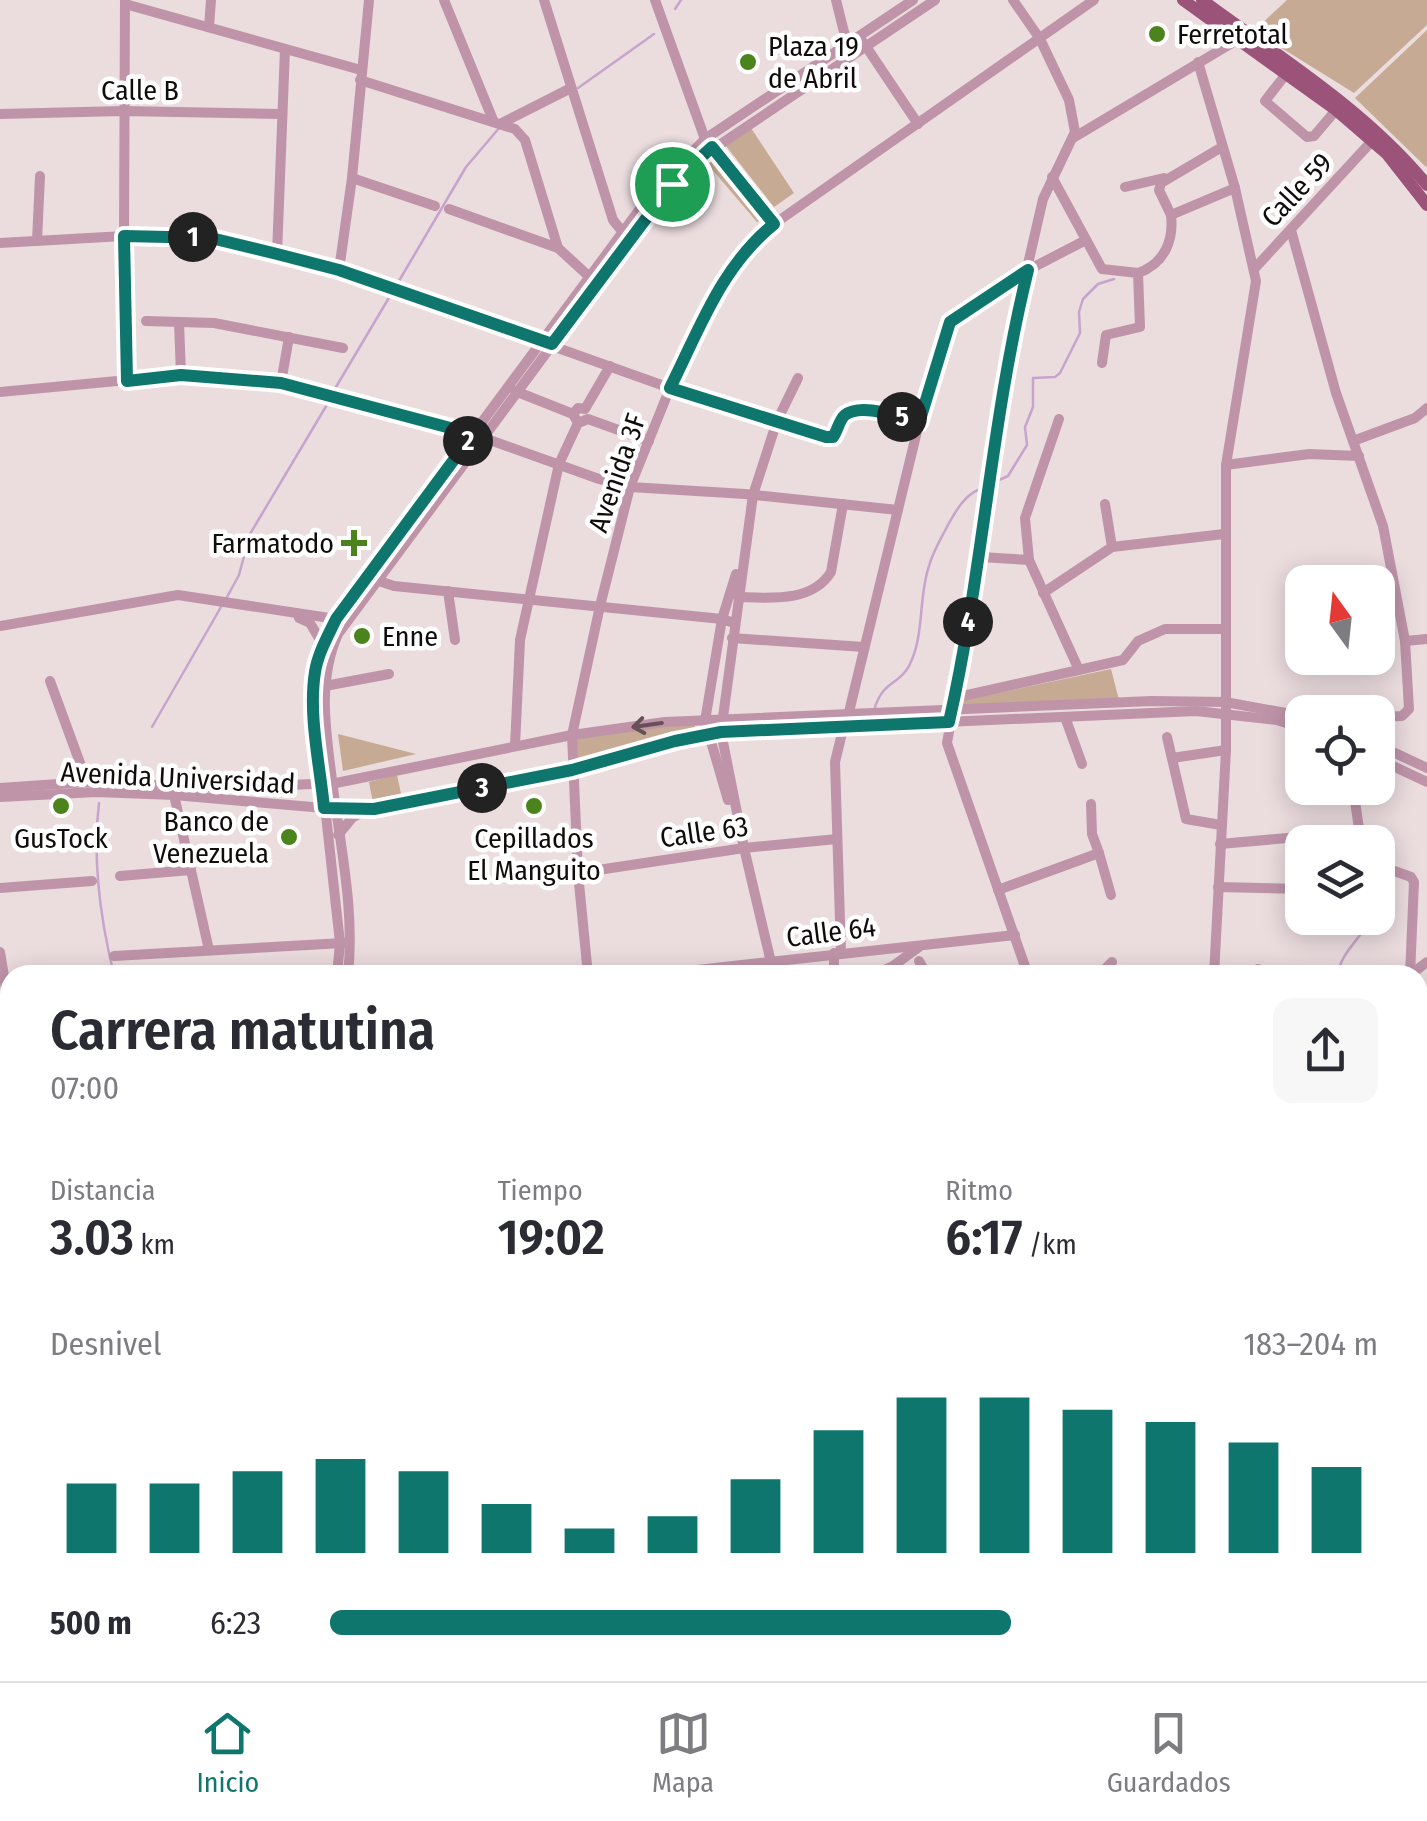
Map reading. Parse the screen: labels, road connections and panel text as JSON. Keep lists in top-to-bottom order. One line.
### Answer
{"streets":{"street":["Calle B","Calle 59","Avenida 3F","Avenida Universidad","Calle 63","Calle 64"]},"crossings":[["Avenida 3F","Avenida Universidad"],["Avenida 3F","Calle 63"]],"places":{"other":["Ferretotal","Plaza 19 de Abril","Enne","GusTock","Cepillados El Manguito","Banco de Venezuela"],"health":["Farmatodo"]},"north":"top","page":{"pins":["1","5","2","4","3"],"heading":["Carrera matutina","07:00"],"stats":[["Distancia","3.03 km"],["Tiempo","19:02"],["Ritmo","6:17 /km"]],"chart":["Desnivel","183–204 m"],"list":[{"name":"500 m","note":"6:23"}],"tabs":["Inicio","Mapa","Guardados"]}}
